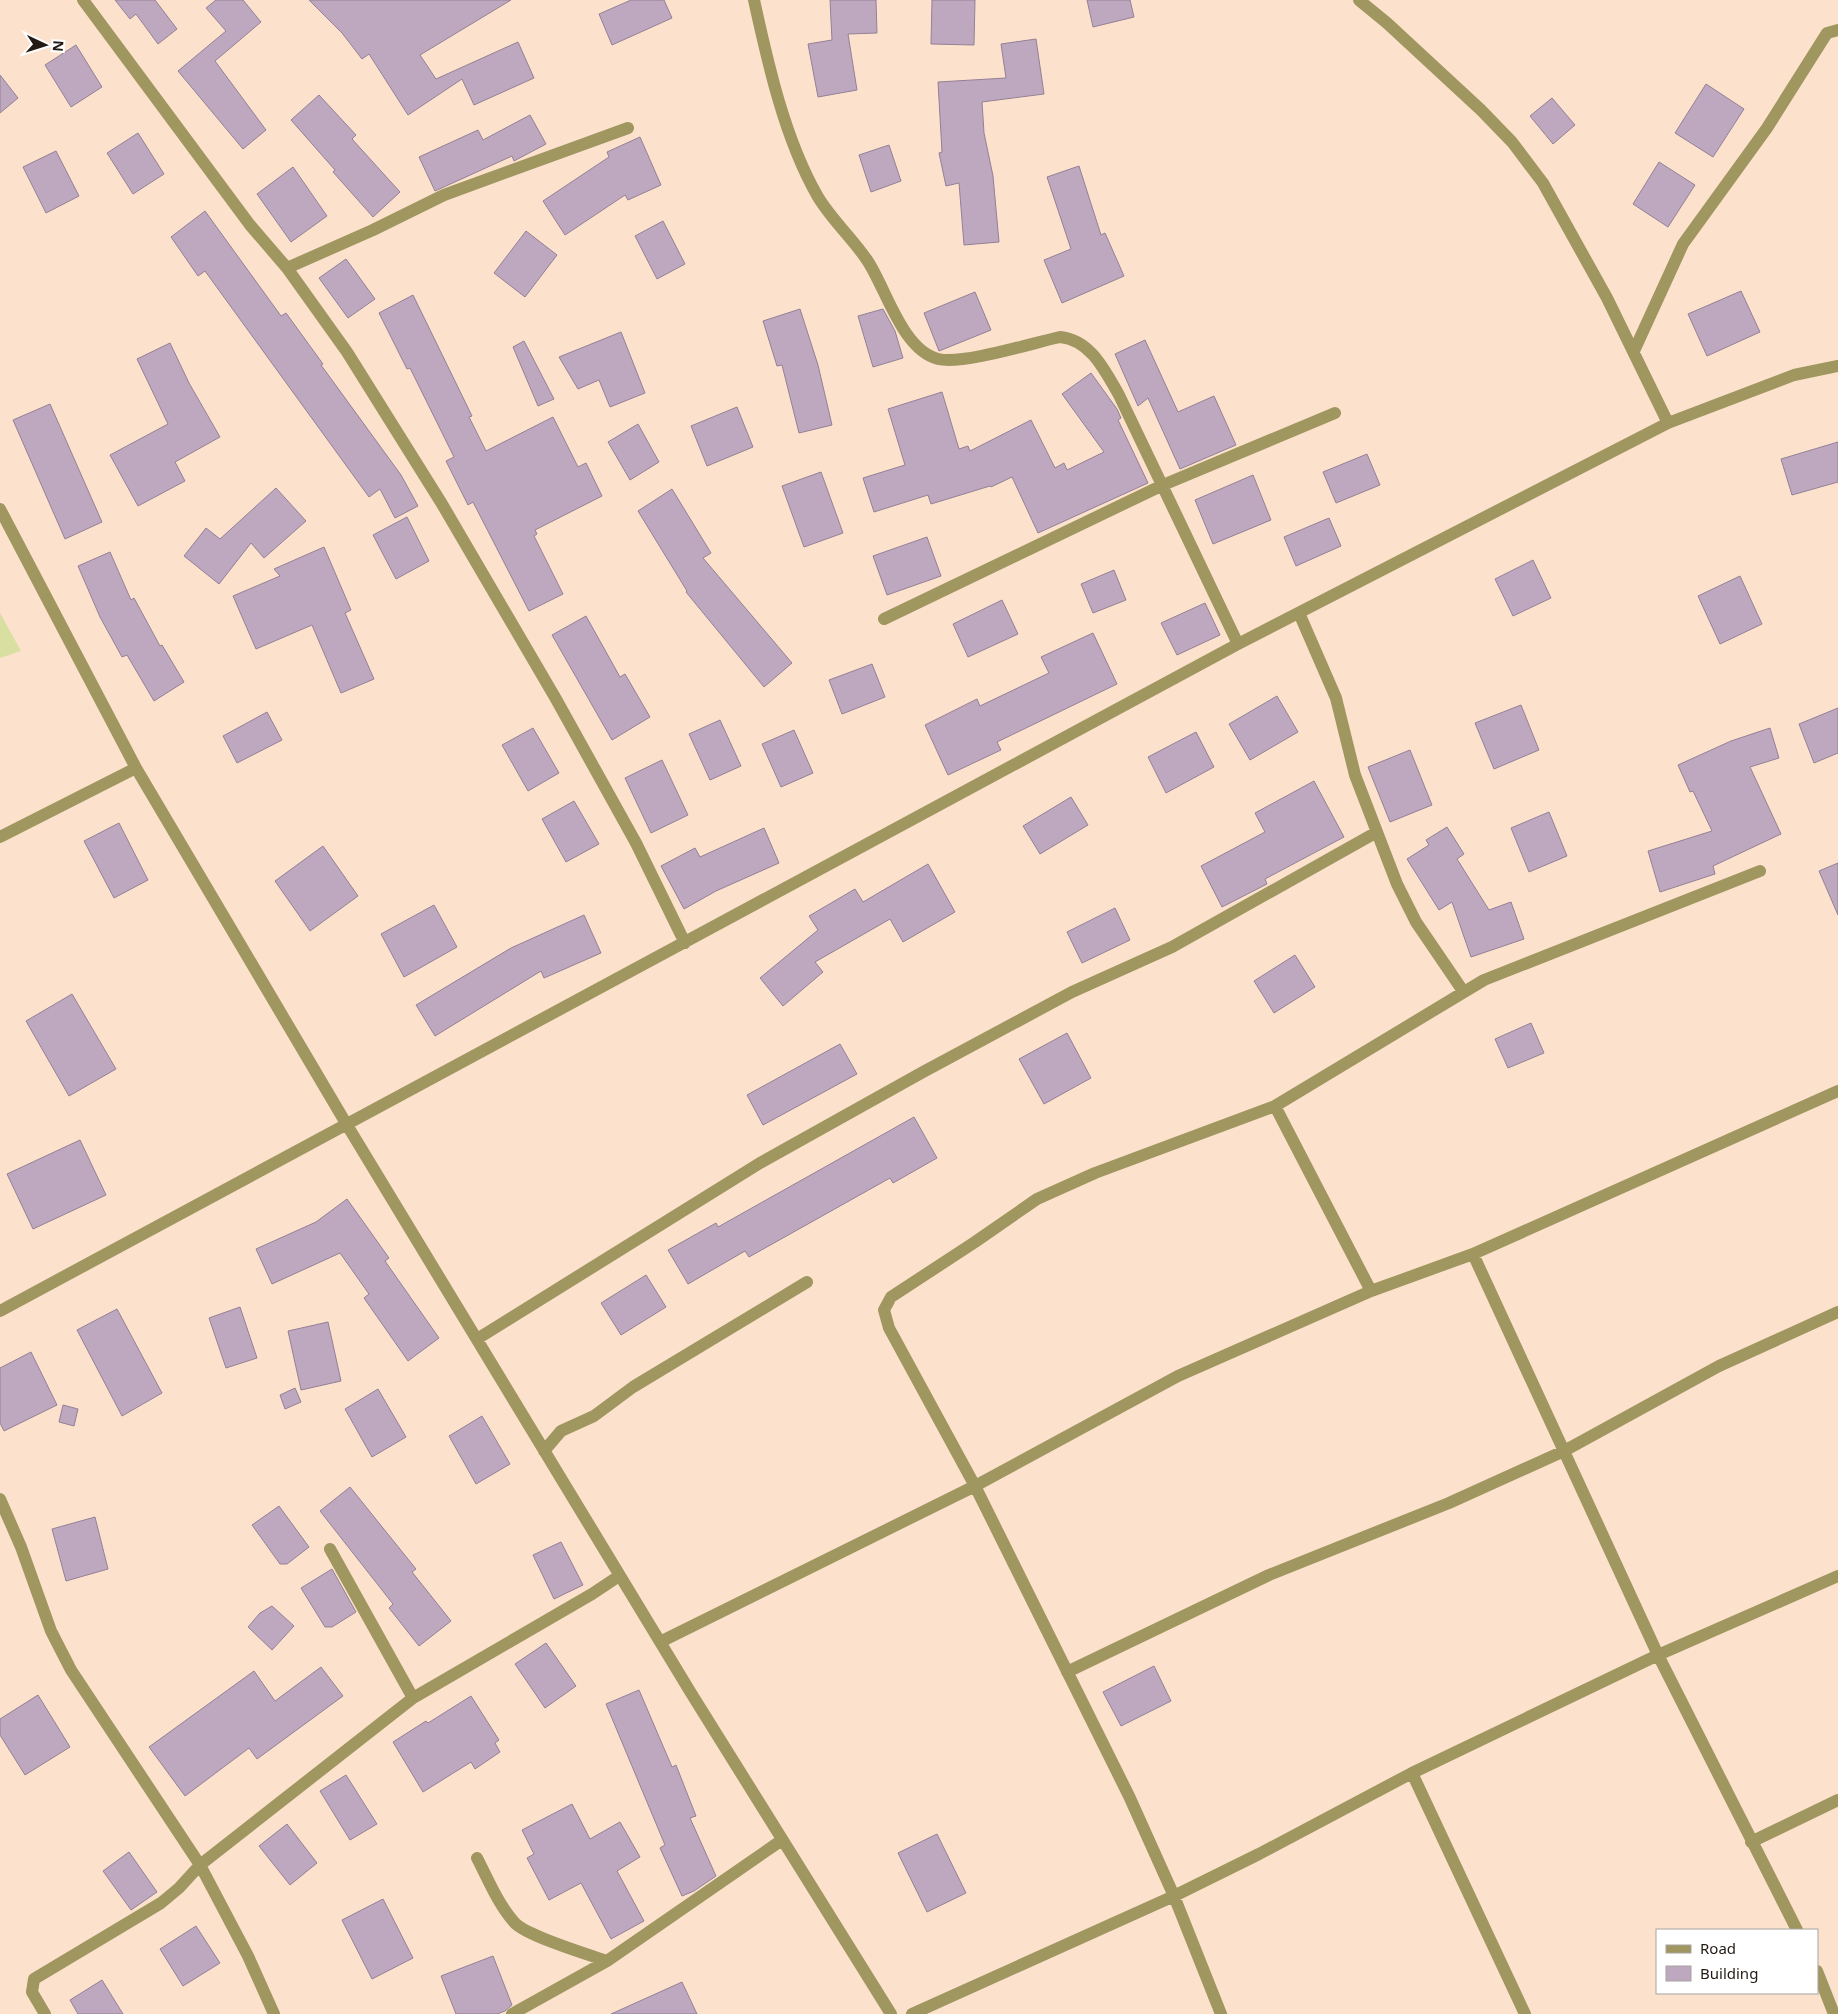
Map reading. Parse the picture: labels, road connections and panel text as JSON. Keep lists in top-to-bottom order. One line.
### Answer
{"legend":["Road","Building"],"north":"right"}
